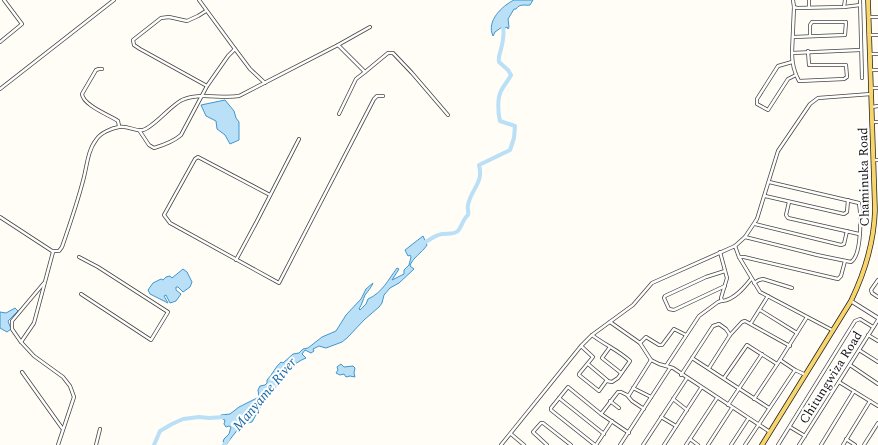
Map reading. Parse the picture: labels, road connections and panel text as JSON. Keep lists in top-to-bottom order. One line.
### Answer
{"streets":{"main road":["Chaminuka Road"],"street":["Chitungwiza Road"]},"water":["Manyame River"]}
